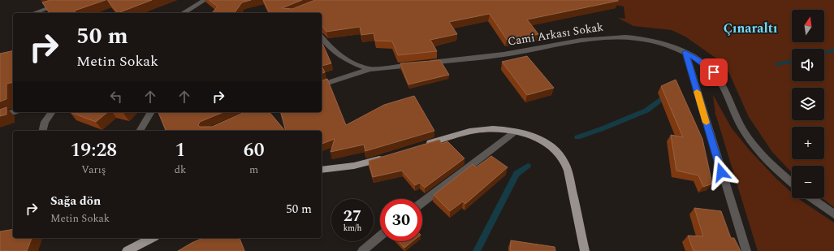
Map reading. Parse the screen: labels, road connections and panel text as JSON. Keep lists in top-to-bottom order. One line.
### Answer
{"streets":{"street":["Cami Arkası Sokak"]},"districts":["Çınaraltı"],"north":"top","page":{"map_buttons":["+","−"],"turn":["50 m","Metin Sokak"],"eta":["19:28","Varış","1","dk","60","m"],"list":[{"name":"Sağa dön","note":"Metin Sokak","value":"50 m"}],"speed":"27 km/h","limit":"30"}}
